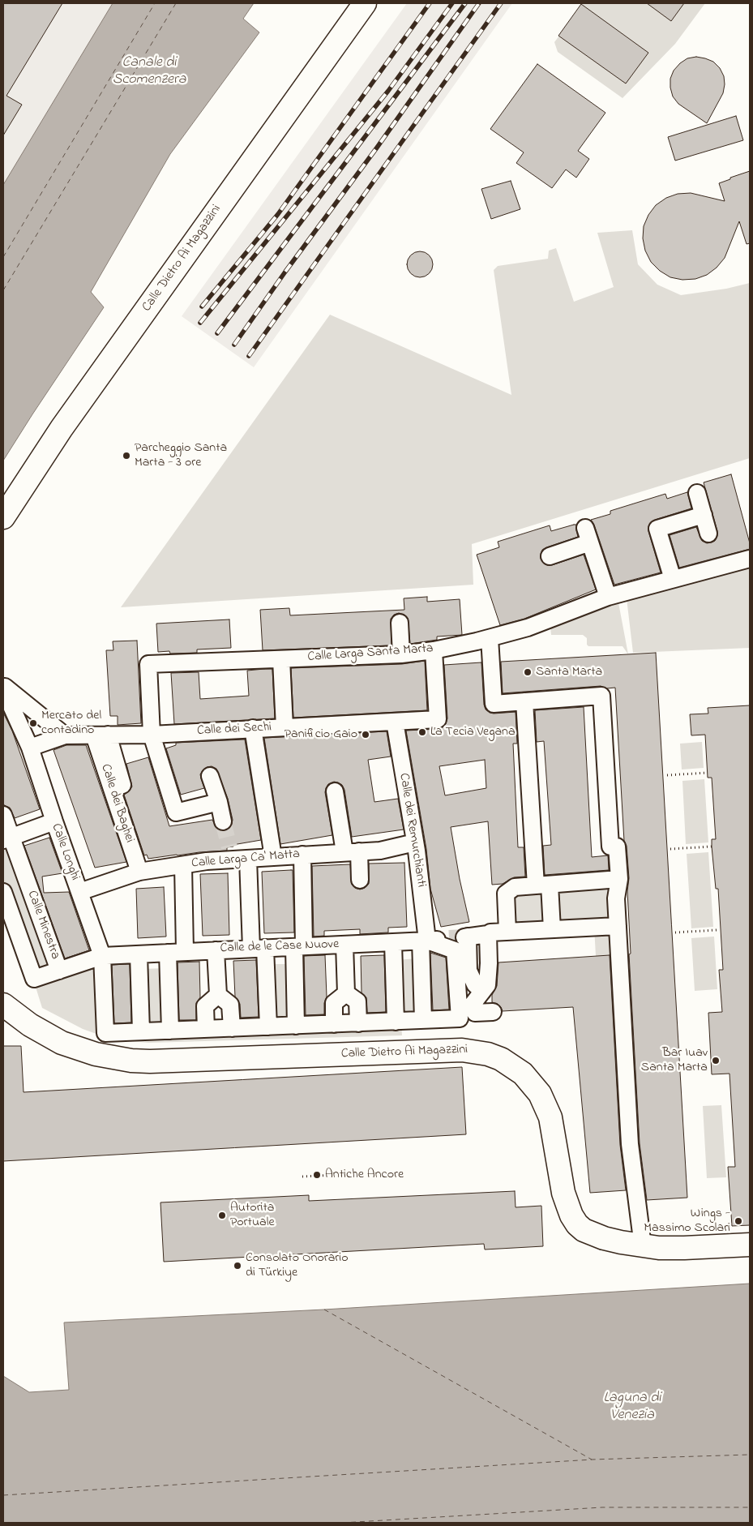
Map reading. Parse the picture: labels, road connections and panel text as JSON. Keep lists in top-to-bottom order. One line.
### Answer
{"streets":{"street":["Calle Dietro Ai Magazzini","Calle Larga Santa Marta","Calle dei Sechi","Calle dei Baghei","Calle dei Remurchianti","Calle Longhi","Calle Larga Ca' Matta","Calle Minestra","Calle de le Case Nuove"]},"crossings":[["Calle Larga Santa Marta","Calle dei Sechi"],["Calle dei Sechi","Calle dei Baghei"],["Calle dei Sechi","Calle dei Remurchianti"],["Calle dei Sechi","Calle Longhi"],["Calle dei Baghei","Calle Larga Ca' Matta"],["Calle dei Remurchianti","Calle Larga Ca' Matta"],["Calle dei Remurchianti","Calle de le Case Nuove"],["Calle Longhi","Calle Larga Ca' Matta"],["Calle Longhi","Calle de le Case Nuove"],["Calle Minestra","Calle de le Case Nuove"]],"water":["Canale di Scomenzera","Laguna di Venezia"],"places":["Parcheggio Santa Marta - 3 ore","Santa Marta","Mercato del contadino","La Tecia Vegana","Panificio Gaio","Bar Iuav Santa Marta","Antiche Ancore","Autorita Portuale","Wings - Massimo Scolari","Consolato Onorario di Türkiye"]}
